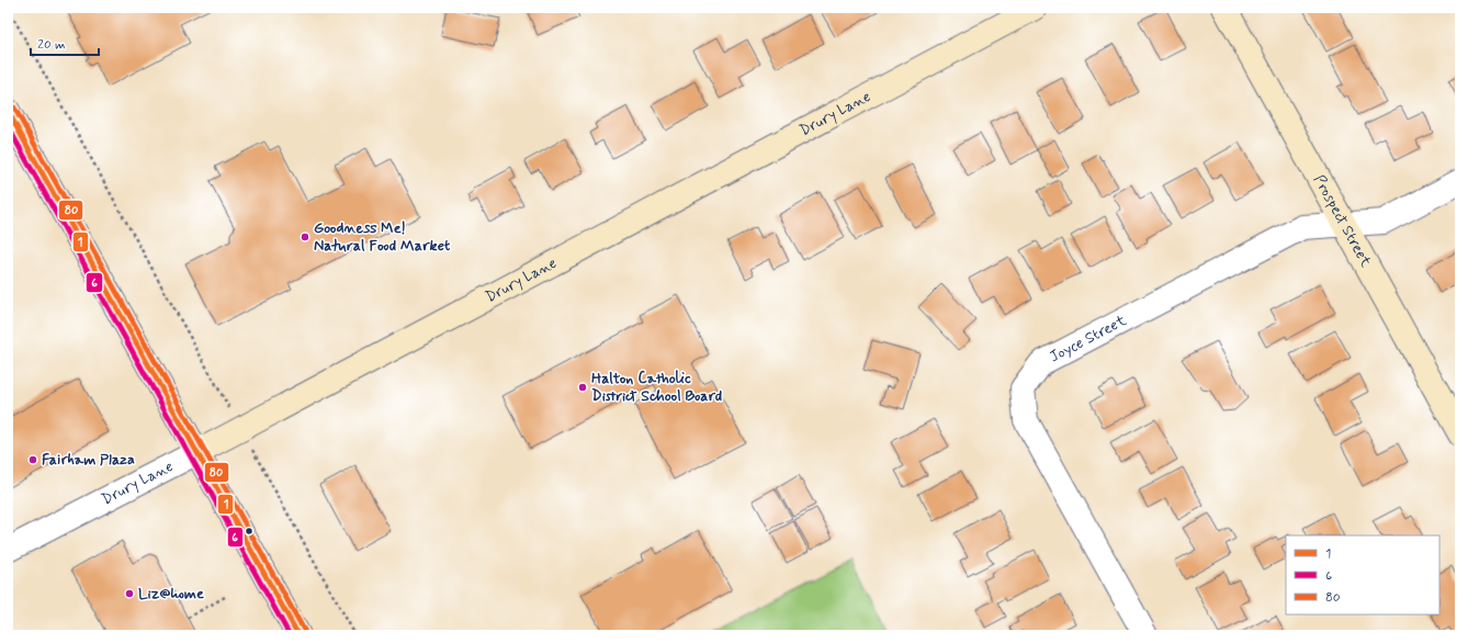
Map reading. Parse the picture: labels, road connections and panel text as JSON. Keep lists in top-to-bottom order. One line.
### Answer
{"streets":{"street":["Drury Lane","Prospect Street","Joyce Street"]},"crossings":[["Prospect Street","Joyce Street"]],"places":["Goodness Me! Natural Food Market","Halton Catholic District School Board","Fairham Plaza","Liz@home"],"lines":["transit line 80","transit line 1","transit line 6"],"legend":["1","6","80"],"scale_bar":"20 m"}
